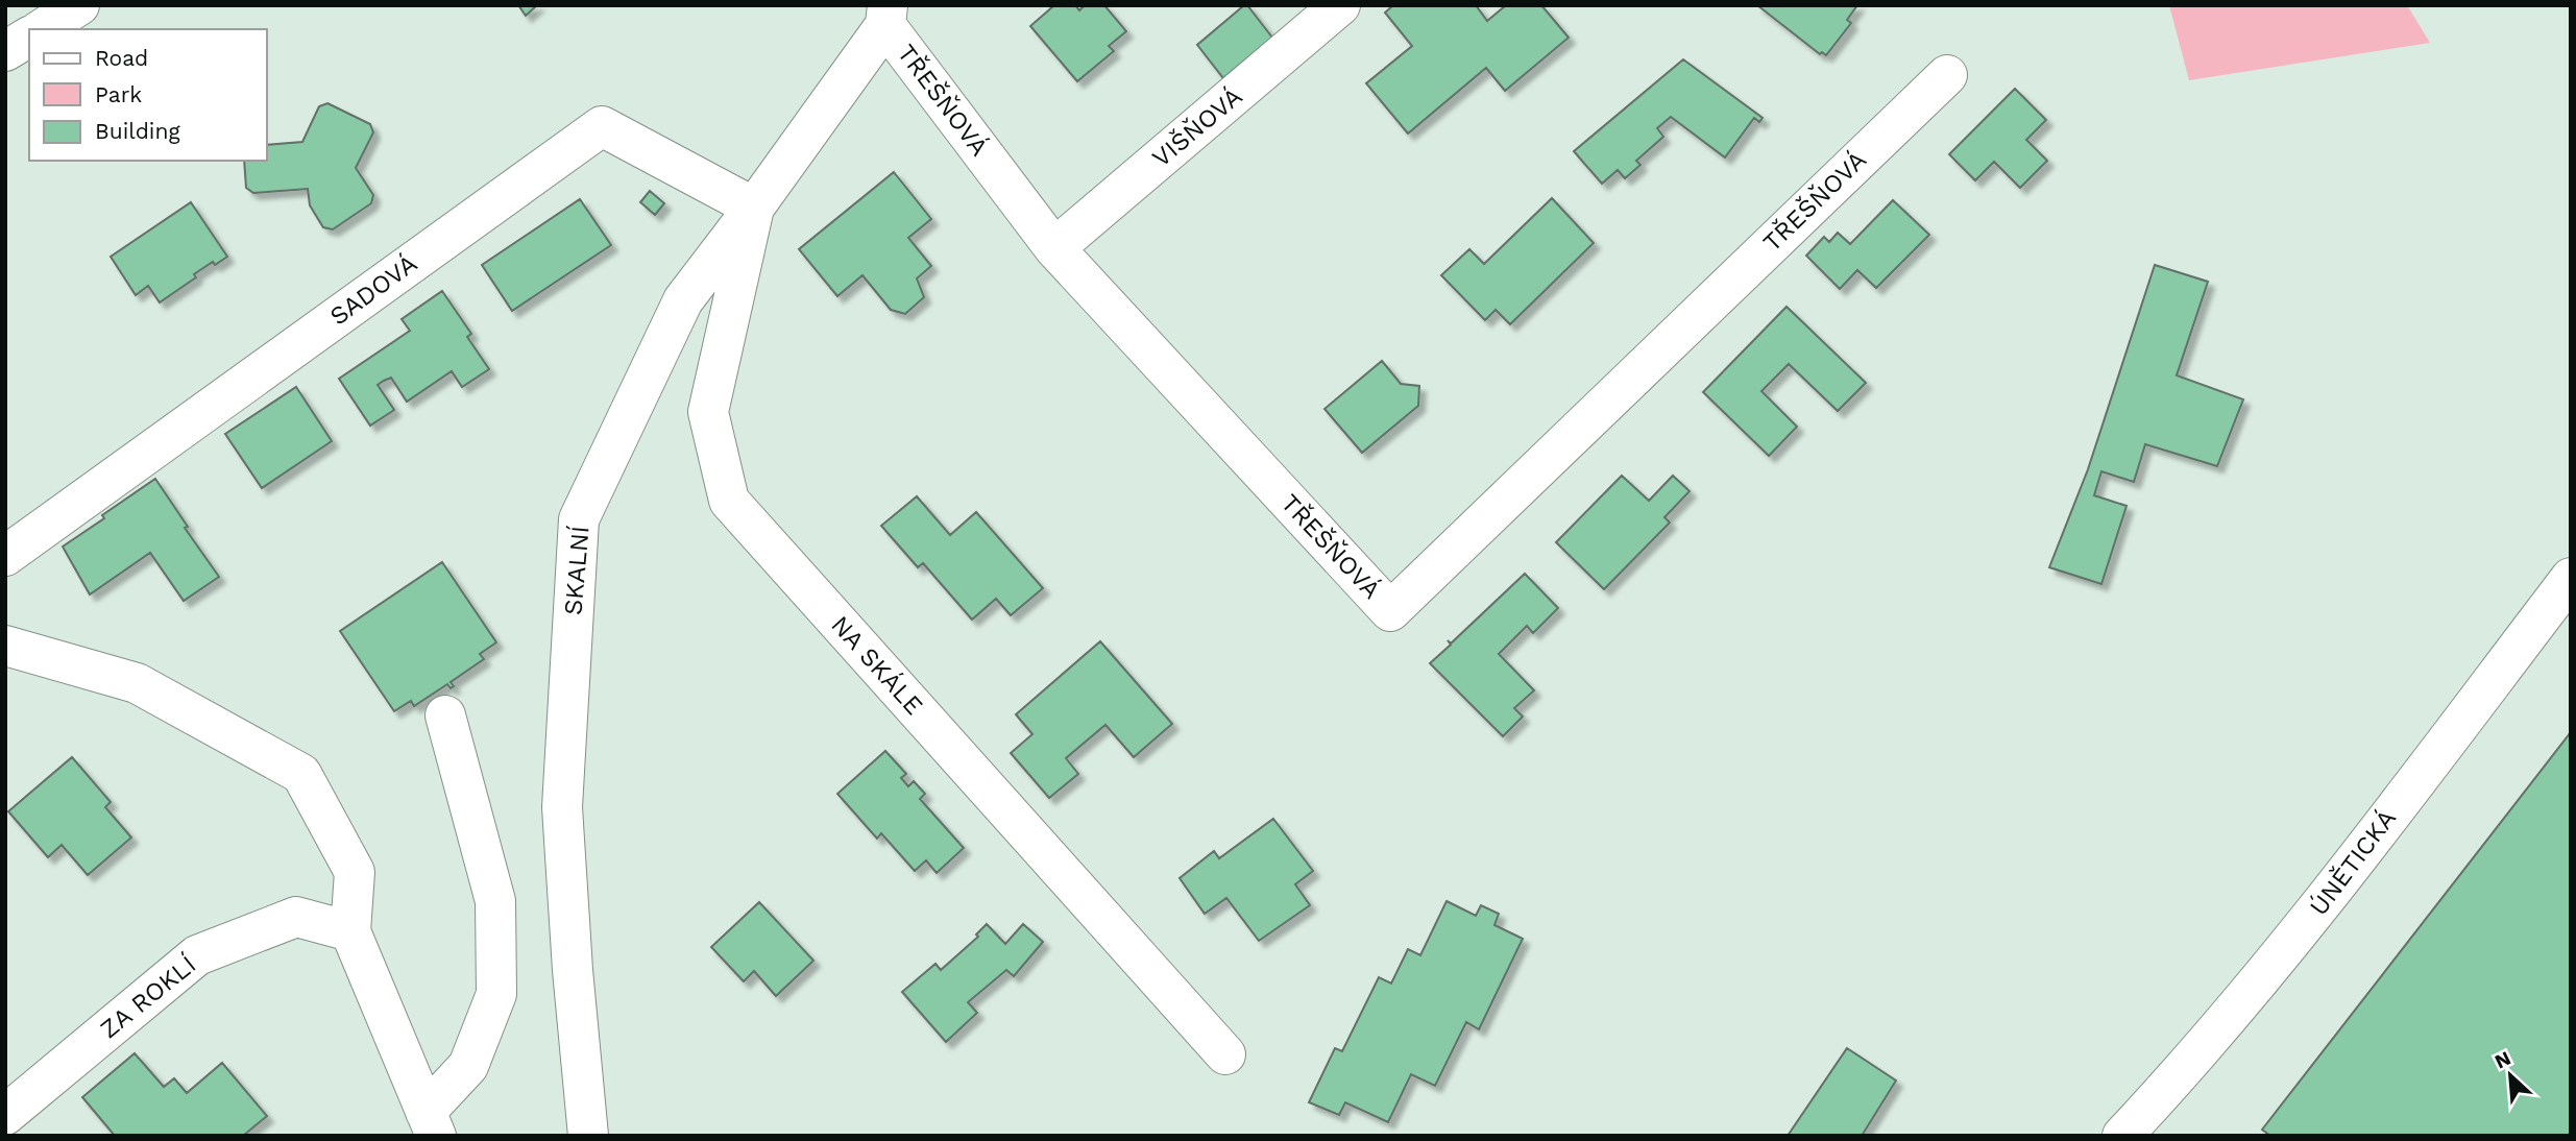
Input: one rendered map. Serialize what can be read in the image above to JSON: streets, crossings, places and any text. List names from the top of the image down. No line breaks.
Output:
{"streets":{"street":["TŘEŠŇOVÁ","VIŠŇOVÁ","SADOVÁ","SKALNÍ","NA SKÁLE","ÚNĚTICKÁ","ZA ROKLÍ"]},"crossings":[["TŘEŠŇOVÁ","VIŠŇOVÁ"],["TŘEŠŇOVÁ","SKALNÍ"],["SADOVÁ","SKALNÍ"],["SADOVÁ","NA SKÁLE"],["SKALNÍ","NA SKÁLE"]],"legend":["Road","Park","Building"],"north":"top left"}
